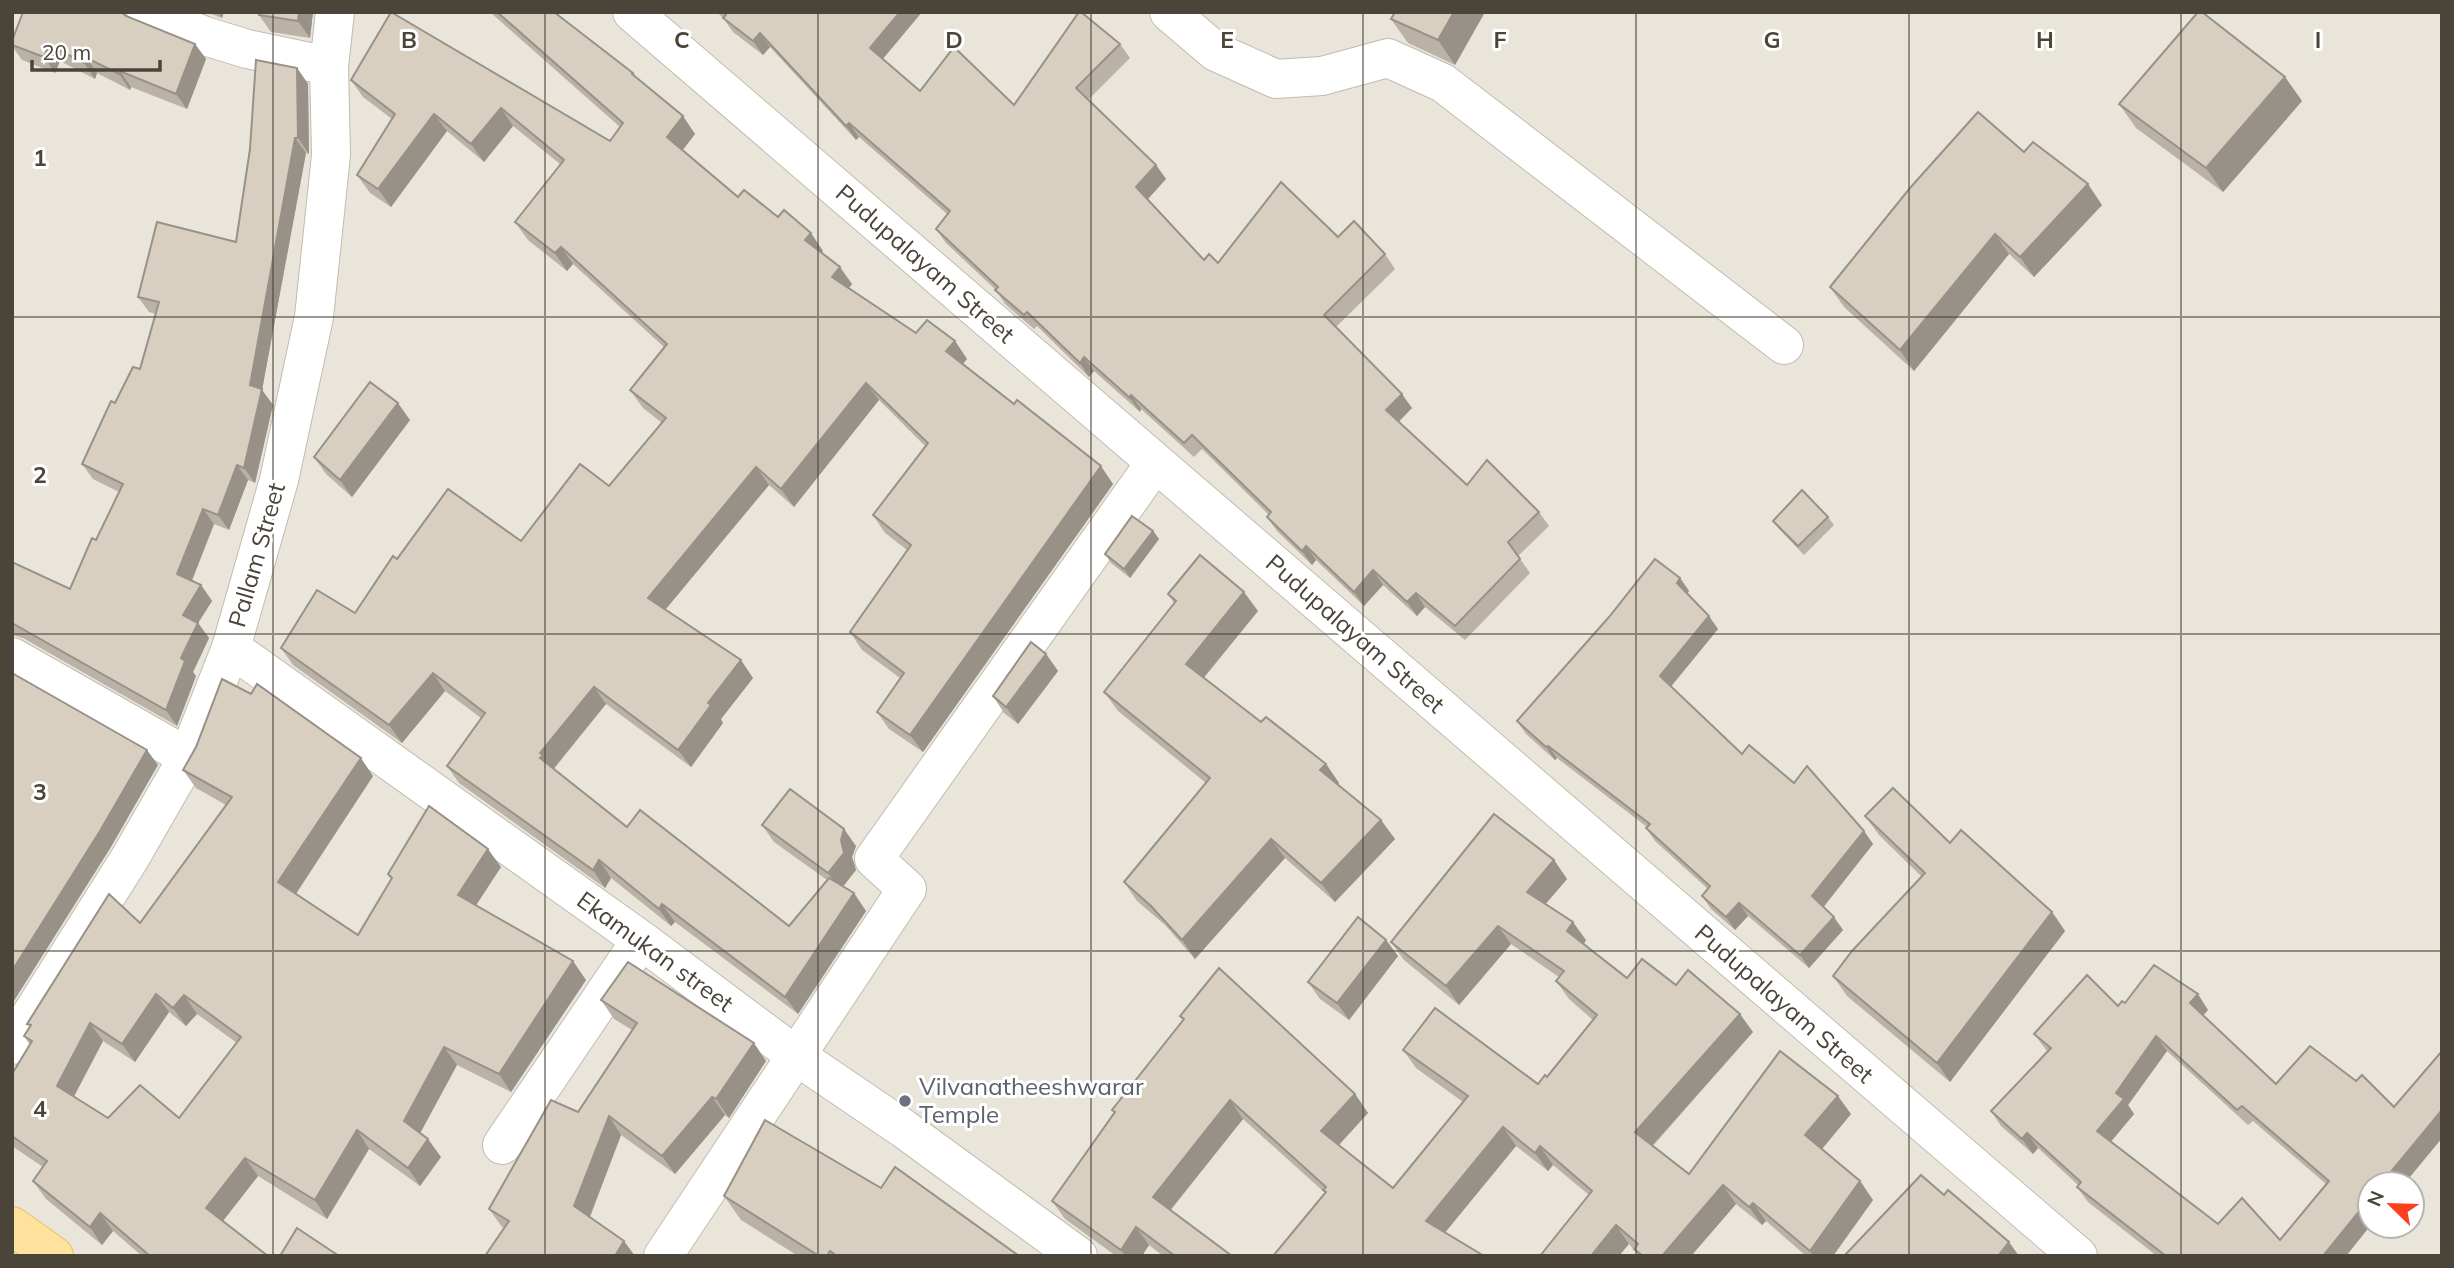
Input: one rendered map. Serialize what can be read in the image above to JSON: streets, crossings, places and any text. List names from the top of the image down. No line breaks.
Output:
{"streets":{"street":["Pudupalayam Street","Pallam Street","Ekamukan street"]},"crossings":[["Pallam Street","Ekamukan street"]],"places":["Vilvanatheeshwarar Temple"],"scale_bar":"20 m","north":"top left","grid":{"columns":["B","C","D","E","F","G","H","I"],"rows":["1","2","3","4"]}}
